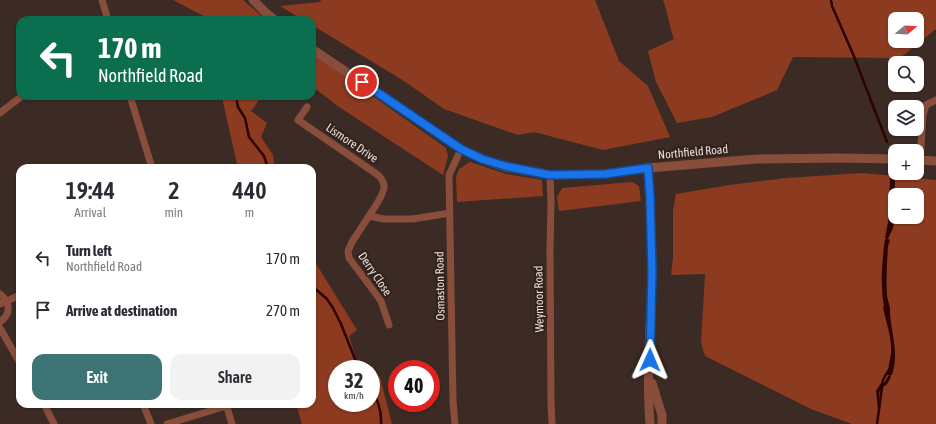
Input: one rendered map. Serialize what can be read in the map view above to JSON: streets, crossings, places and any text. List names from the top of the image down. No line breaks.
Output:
{"streets":{"street":["Lismore Drive","Northfield Road","Derry Close","Osmaston Road","Weymoor Road"]},"crossings":[["Lismore Drive","Derry Close"],["Northfield Road","Osmaston Road"],["Northfield Road","Weymoor Road"]],"north":"right","page":{"map_buttons":["+","−"],"turn":["170 m","Northfield Road"],"eta":["19:44","Arrival","2","min","440","m"],"list":[{"name":"Turn left","note":"Northfield Road","value":"170 m"},{"name":"Arrive at destination","value":"270 m"}],"buttons":["Exit","Share"],"speed":"32 km/h","limit":"40"}}
